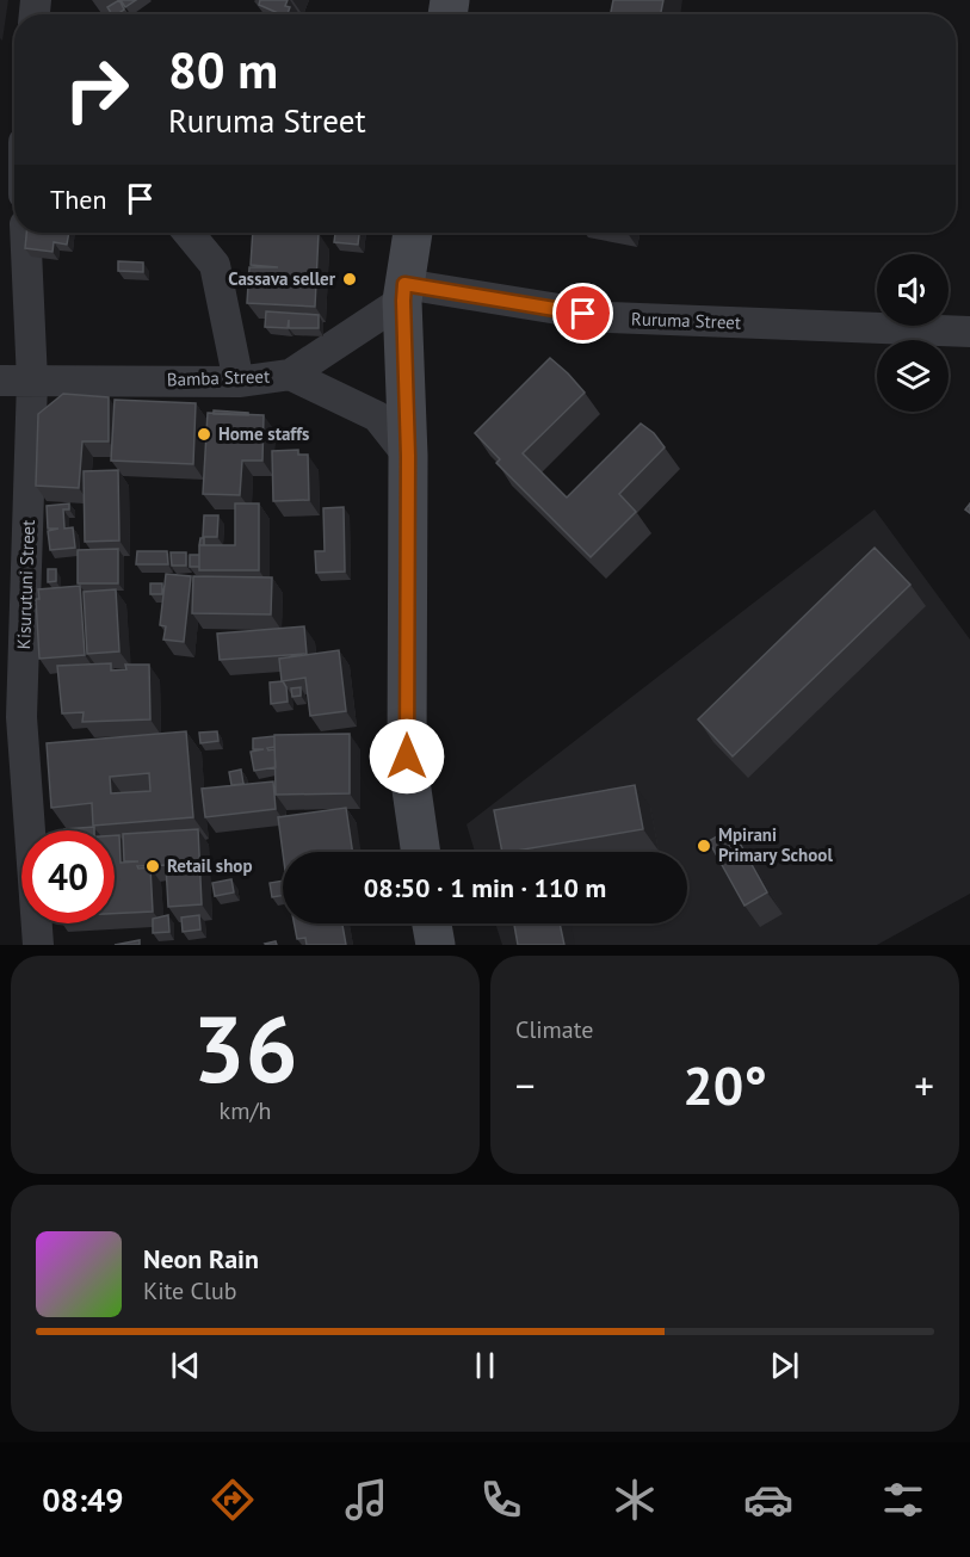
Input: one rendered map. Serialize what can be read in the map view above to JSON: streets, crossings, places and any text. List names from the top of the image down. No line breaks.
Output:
{"streets":{"street":["Ruruma Street","Bamba Street","Kisurutuni Street"]},"crossings":[["Bamba Street","Kisurutuni Street"]],"places":["Cassava seller","Home staffs","Mpirani Primary School","Retail shop"],"page":{"turn":["80 m","Ruruma Street"],"then":"Then","limit":"40","trip":"08:50 · 1 min · 110 m","tile":[["36","km/h"],"Climate"],"heat":["−","20°","+"],"song":["Neon Rain","Kite Club"],"tabs":"08:49"}}
